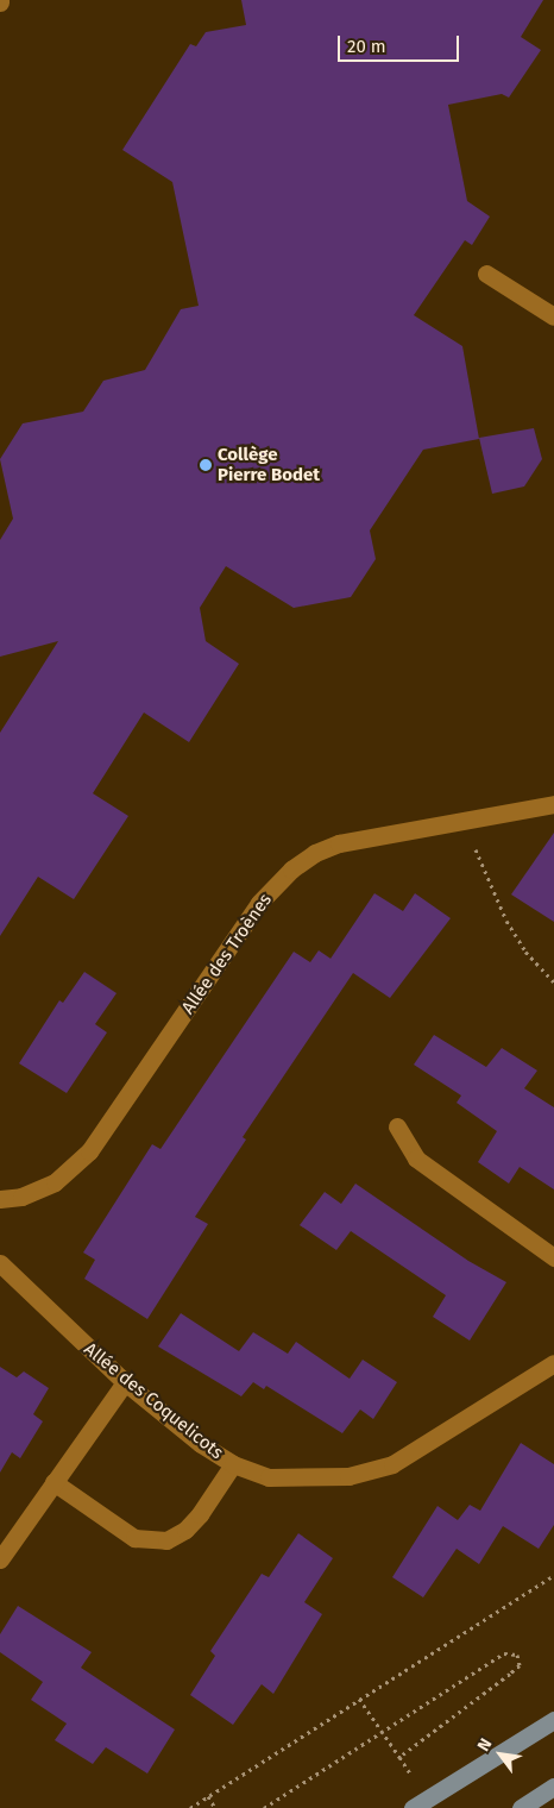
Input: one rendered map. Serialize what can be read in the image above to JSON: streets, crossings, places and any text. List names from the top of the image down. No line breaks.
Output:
{"streets":{"street":["Allée des Troènes","Allée des Coquelicots"]},"places":["Collège Pierre Bodet"],"scale_bar":"20 m","north":"top left"}
